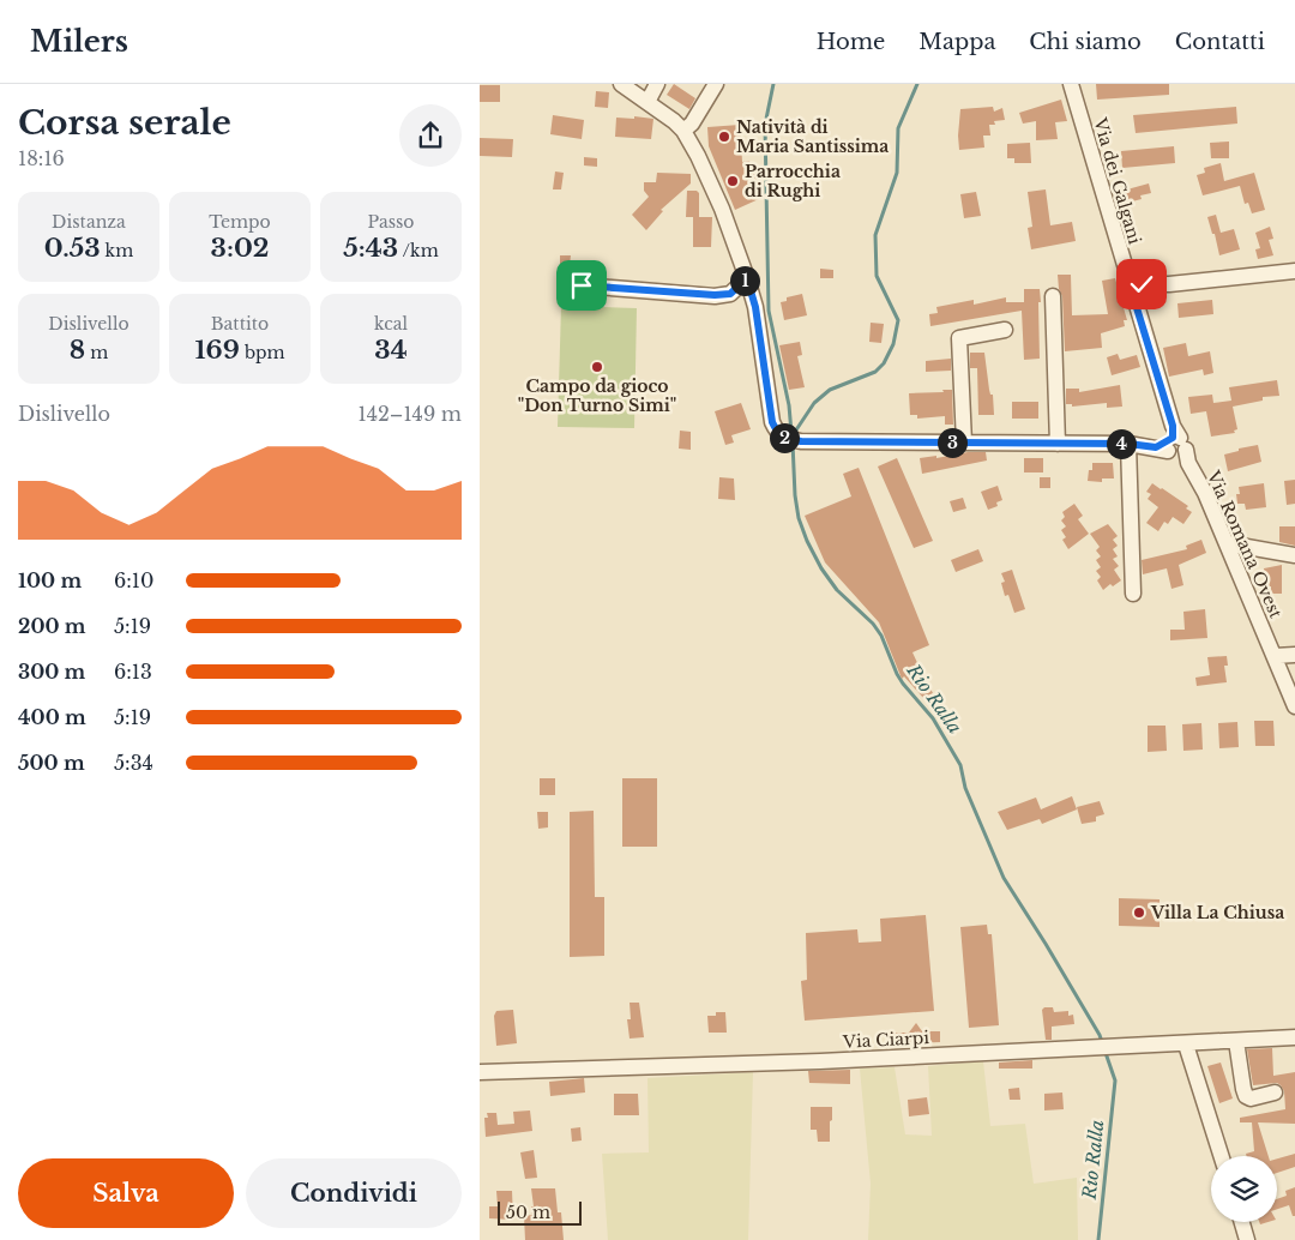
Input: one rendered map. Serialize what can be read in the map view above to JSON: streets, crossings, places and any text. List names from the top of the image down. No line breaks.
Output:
{"streets":{"street":["Via dei Galgani","Via Romana Ovest","Via Ciarpi"]},"crossings":[["Via dei Galgani","Via Romana Ovest"]],"water":["Rio Ralla"],"places":["Natività di Maria Santissima","Parrocchia di Rughi","Campo da gioco \"Don Turno Simi\"","Villa La Chiusa"],"scale_bar":"50 m","page":{"header":"Milers","nav":["Home","Mappa","Chi siamo","Contatti"],"heading":["Corsa serale","18:16"],"stats":[["Distanza","0.53 km"],["Tempo","3:02"],["Passo","5:43 /km"],["Dislivello","8 m"],["Battito","169 bpm"],["kcal","34"]],"pins":["1","2","3","4"],"chart":["Dislivello","142–149 m"],"list":[{"name":"100 m","note":"6:10"},{"name":"200 m","note":"5:19"},{"name":"300 m","note":"6:13"},{"name":"400 m","note":"5:19"},{"name":"500 m","note":"5:34"}],"buttons":["Salva","Condividi"],"scale":"50 m"}}
